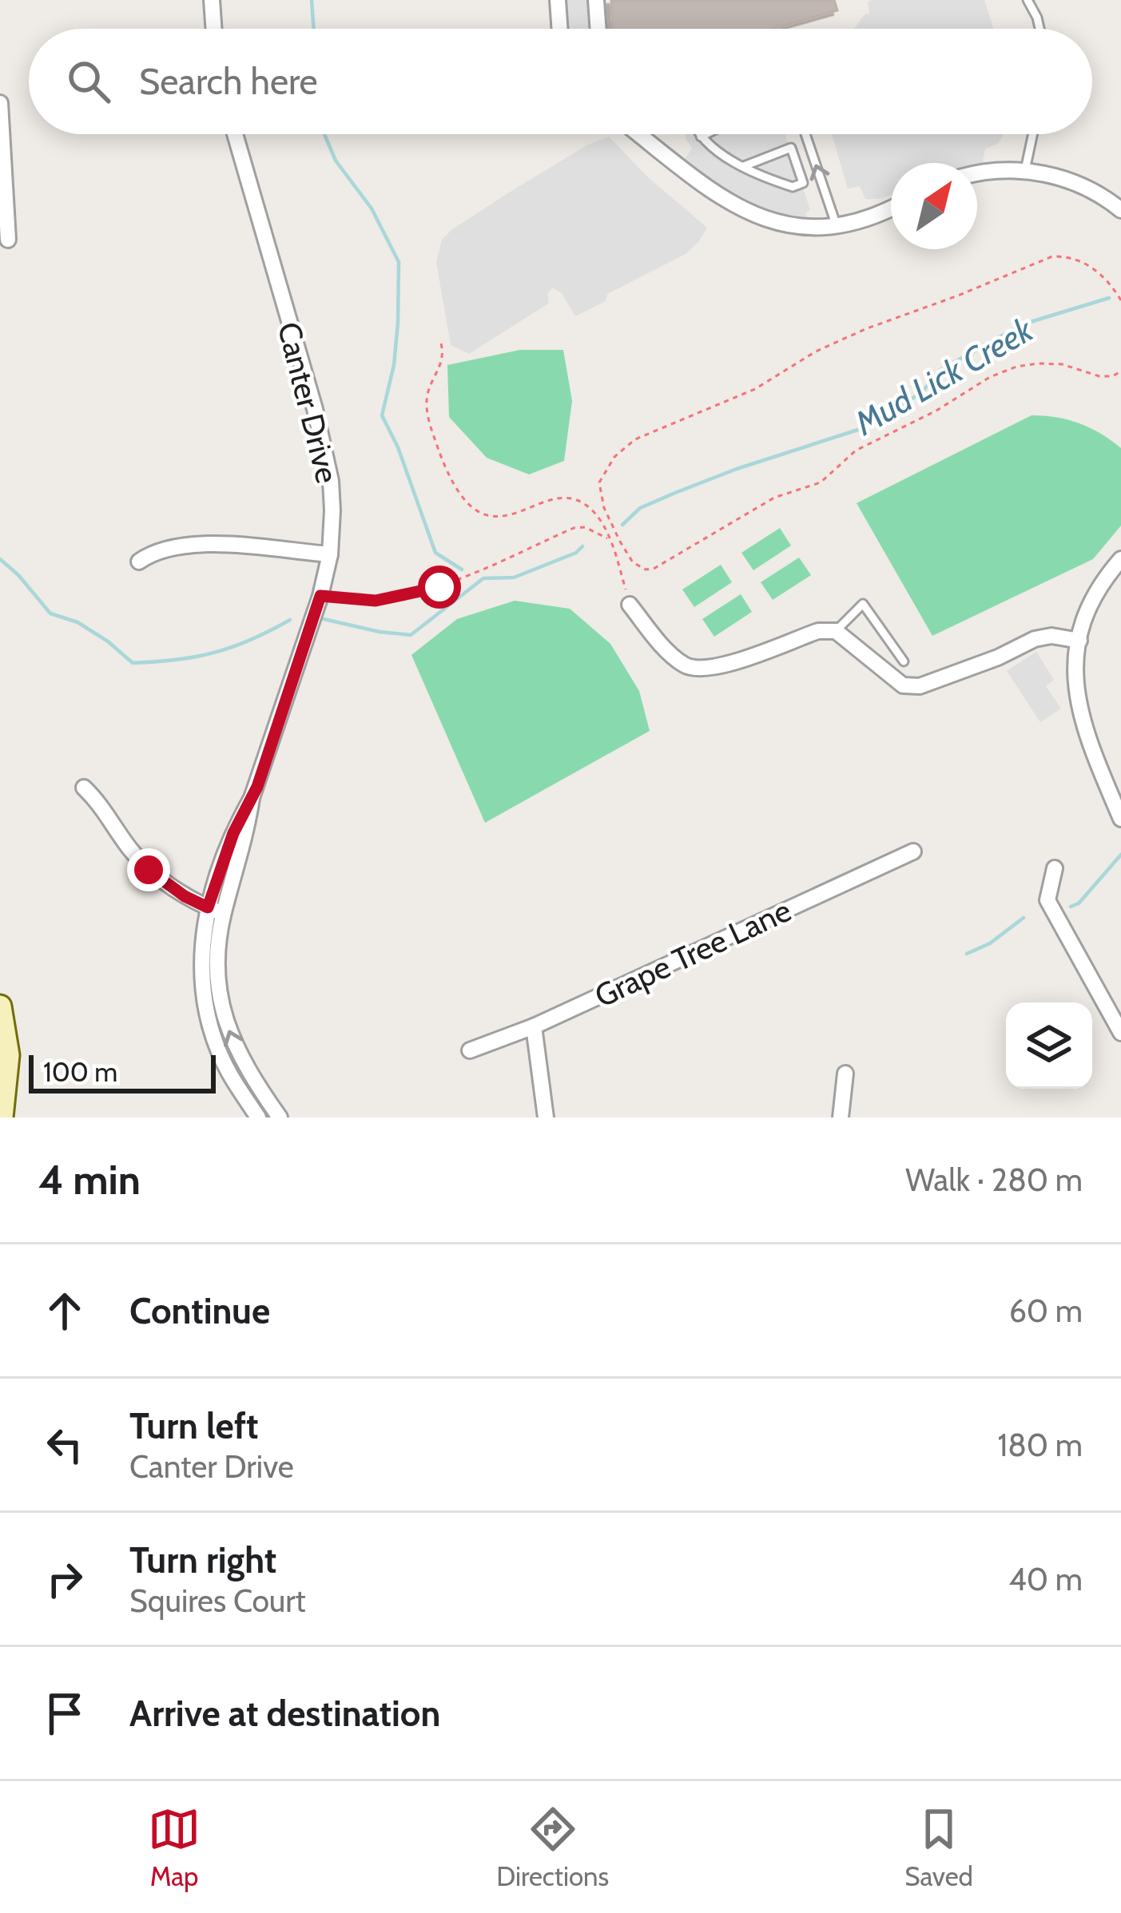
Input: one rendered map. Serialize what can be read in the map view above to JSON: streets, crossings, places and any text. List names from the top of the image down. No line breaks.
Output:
{"streets":{"street":["Canter Drive","Grape Tree Lane"]},"water":["Mud Lick Creek"],"scale_bar":"100 m","north":"top right","page":{"search":"Search here","scale":"100 m","heading":["4 min","Walk · 280 m"],"list":[["Continue","60 m"],["Turn left","Canter Drive","180 m"],["Turn right","Squires Court","40 m"],"Arrive at destination"],"nav":["Map","Directions","Saved"]}}
